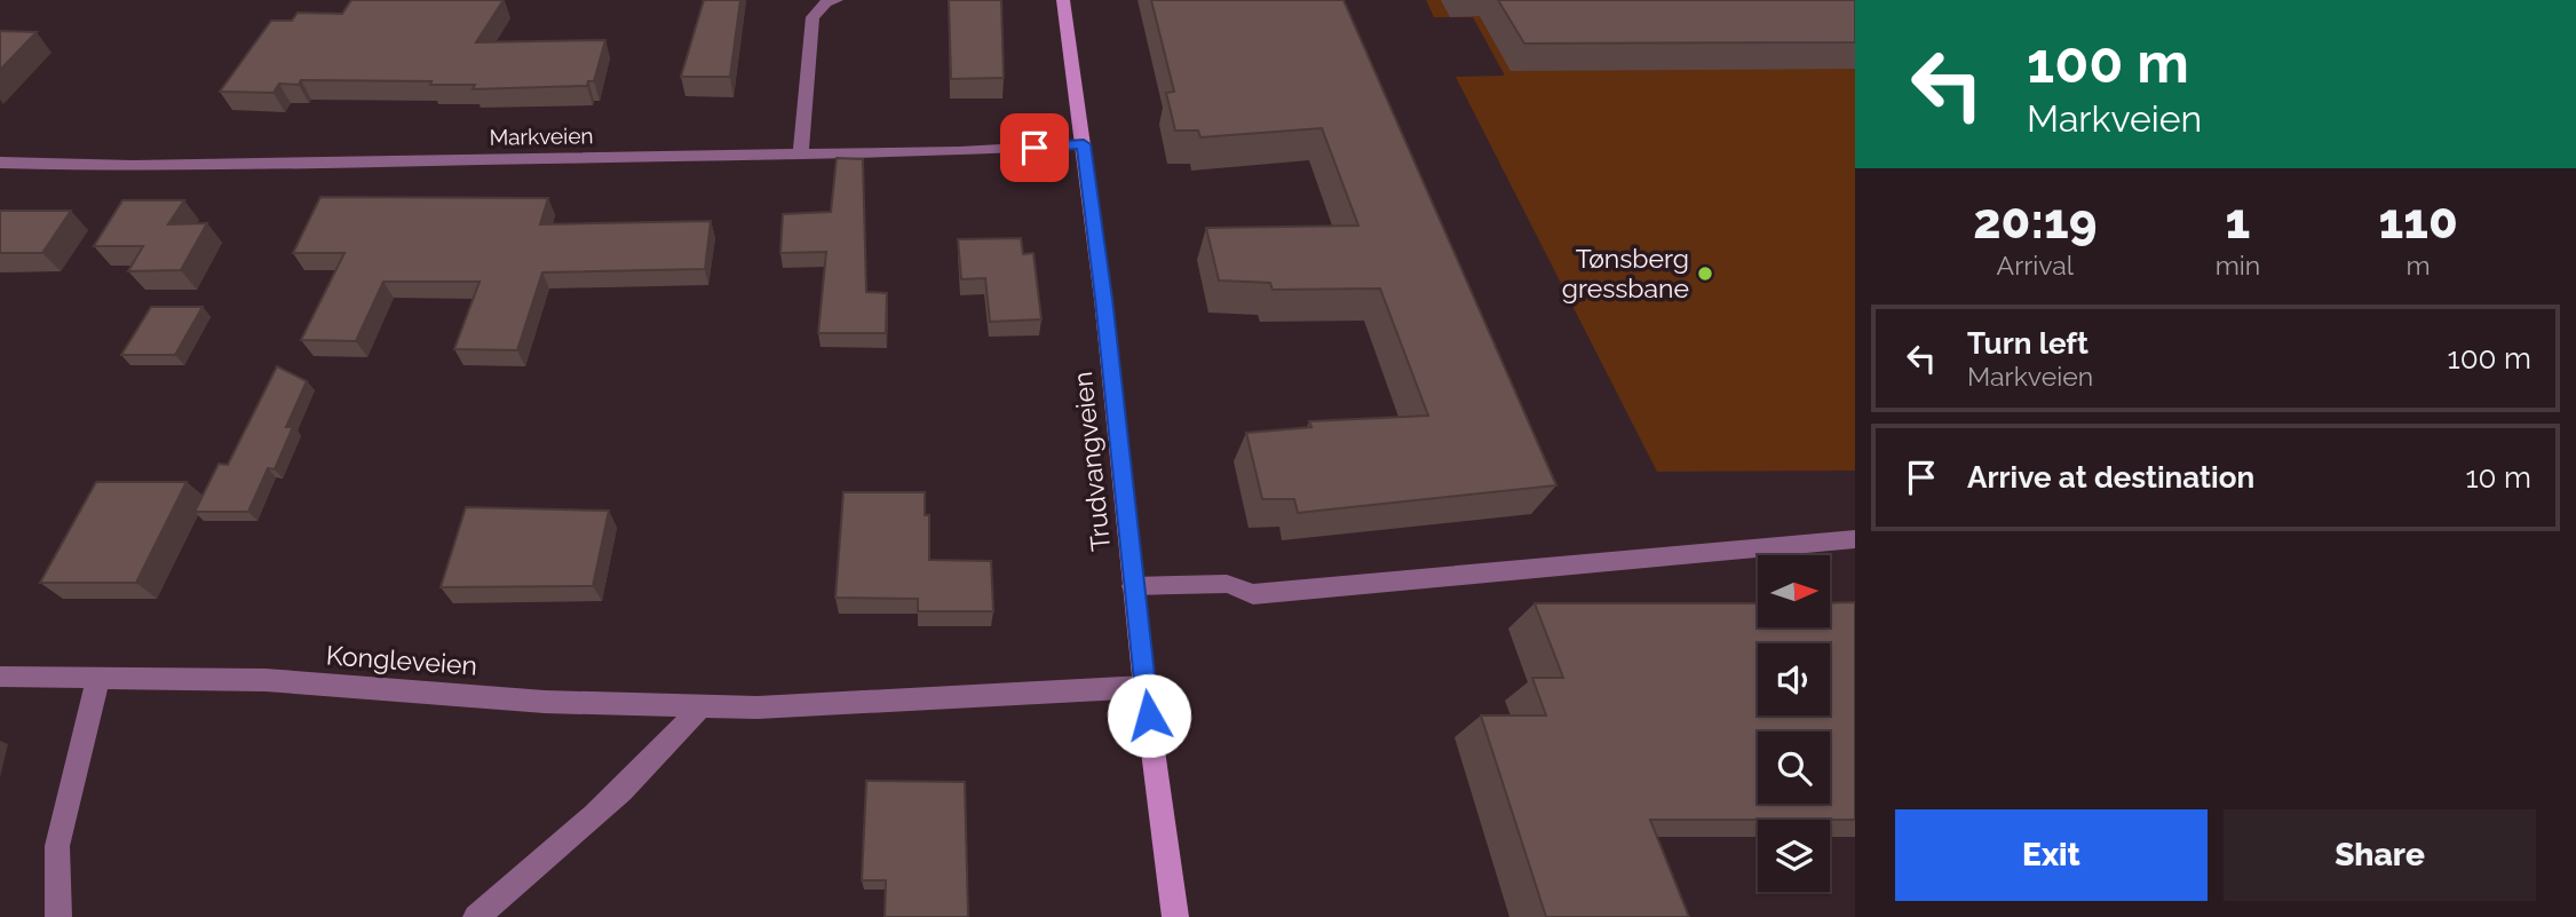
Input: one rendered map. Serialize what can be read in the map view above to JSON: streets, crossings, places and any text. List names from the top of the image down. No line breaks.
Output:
{"streets":{"main road":["Trudvangveien"],"street":["Markveien","Kongleveien"]},"crossings":[["Markveien","Trudvangveien"],["Trudvangveien","Kongleveien"]],"places":["Tønsberg gressbane"],"north":"right","page":{"turn":["100 m","Markveien"],"eta":["20:19","Arrival","1","min","110","m"],"list":[{"name":"Turn left","note":"Markveien","value":"100 m"},{"name":"Arrive at destination","value":"10 m"}],"buttons":["Exit","Share"]}}
